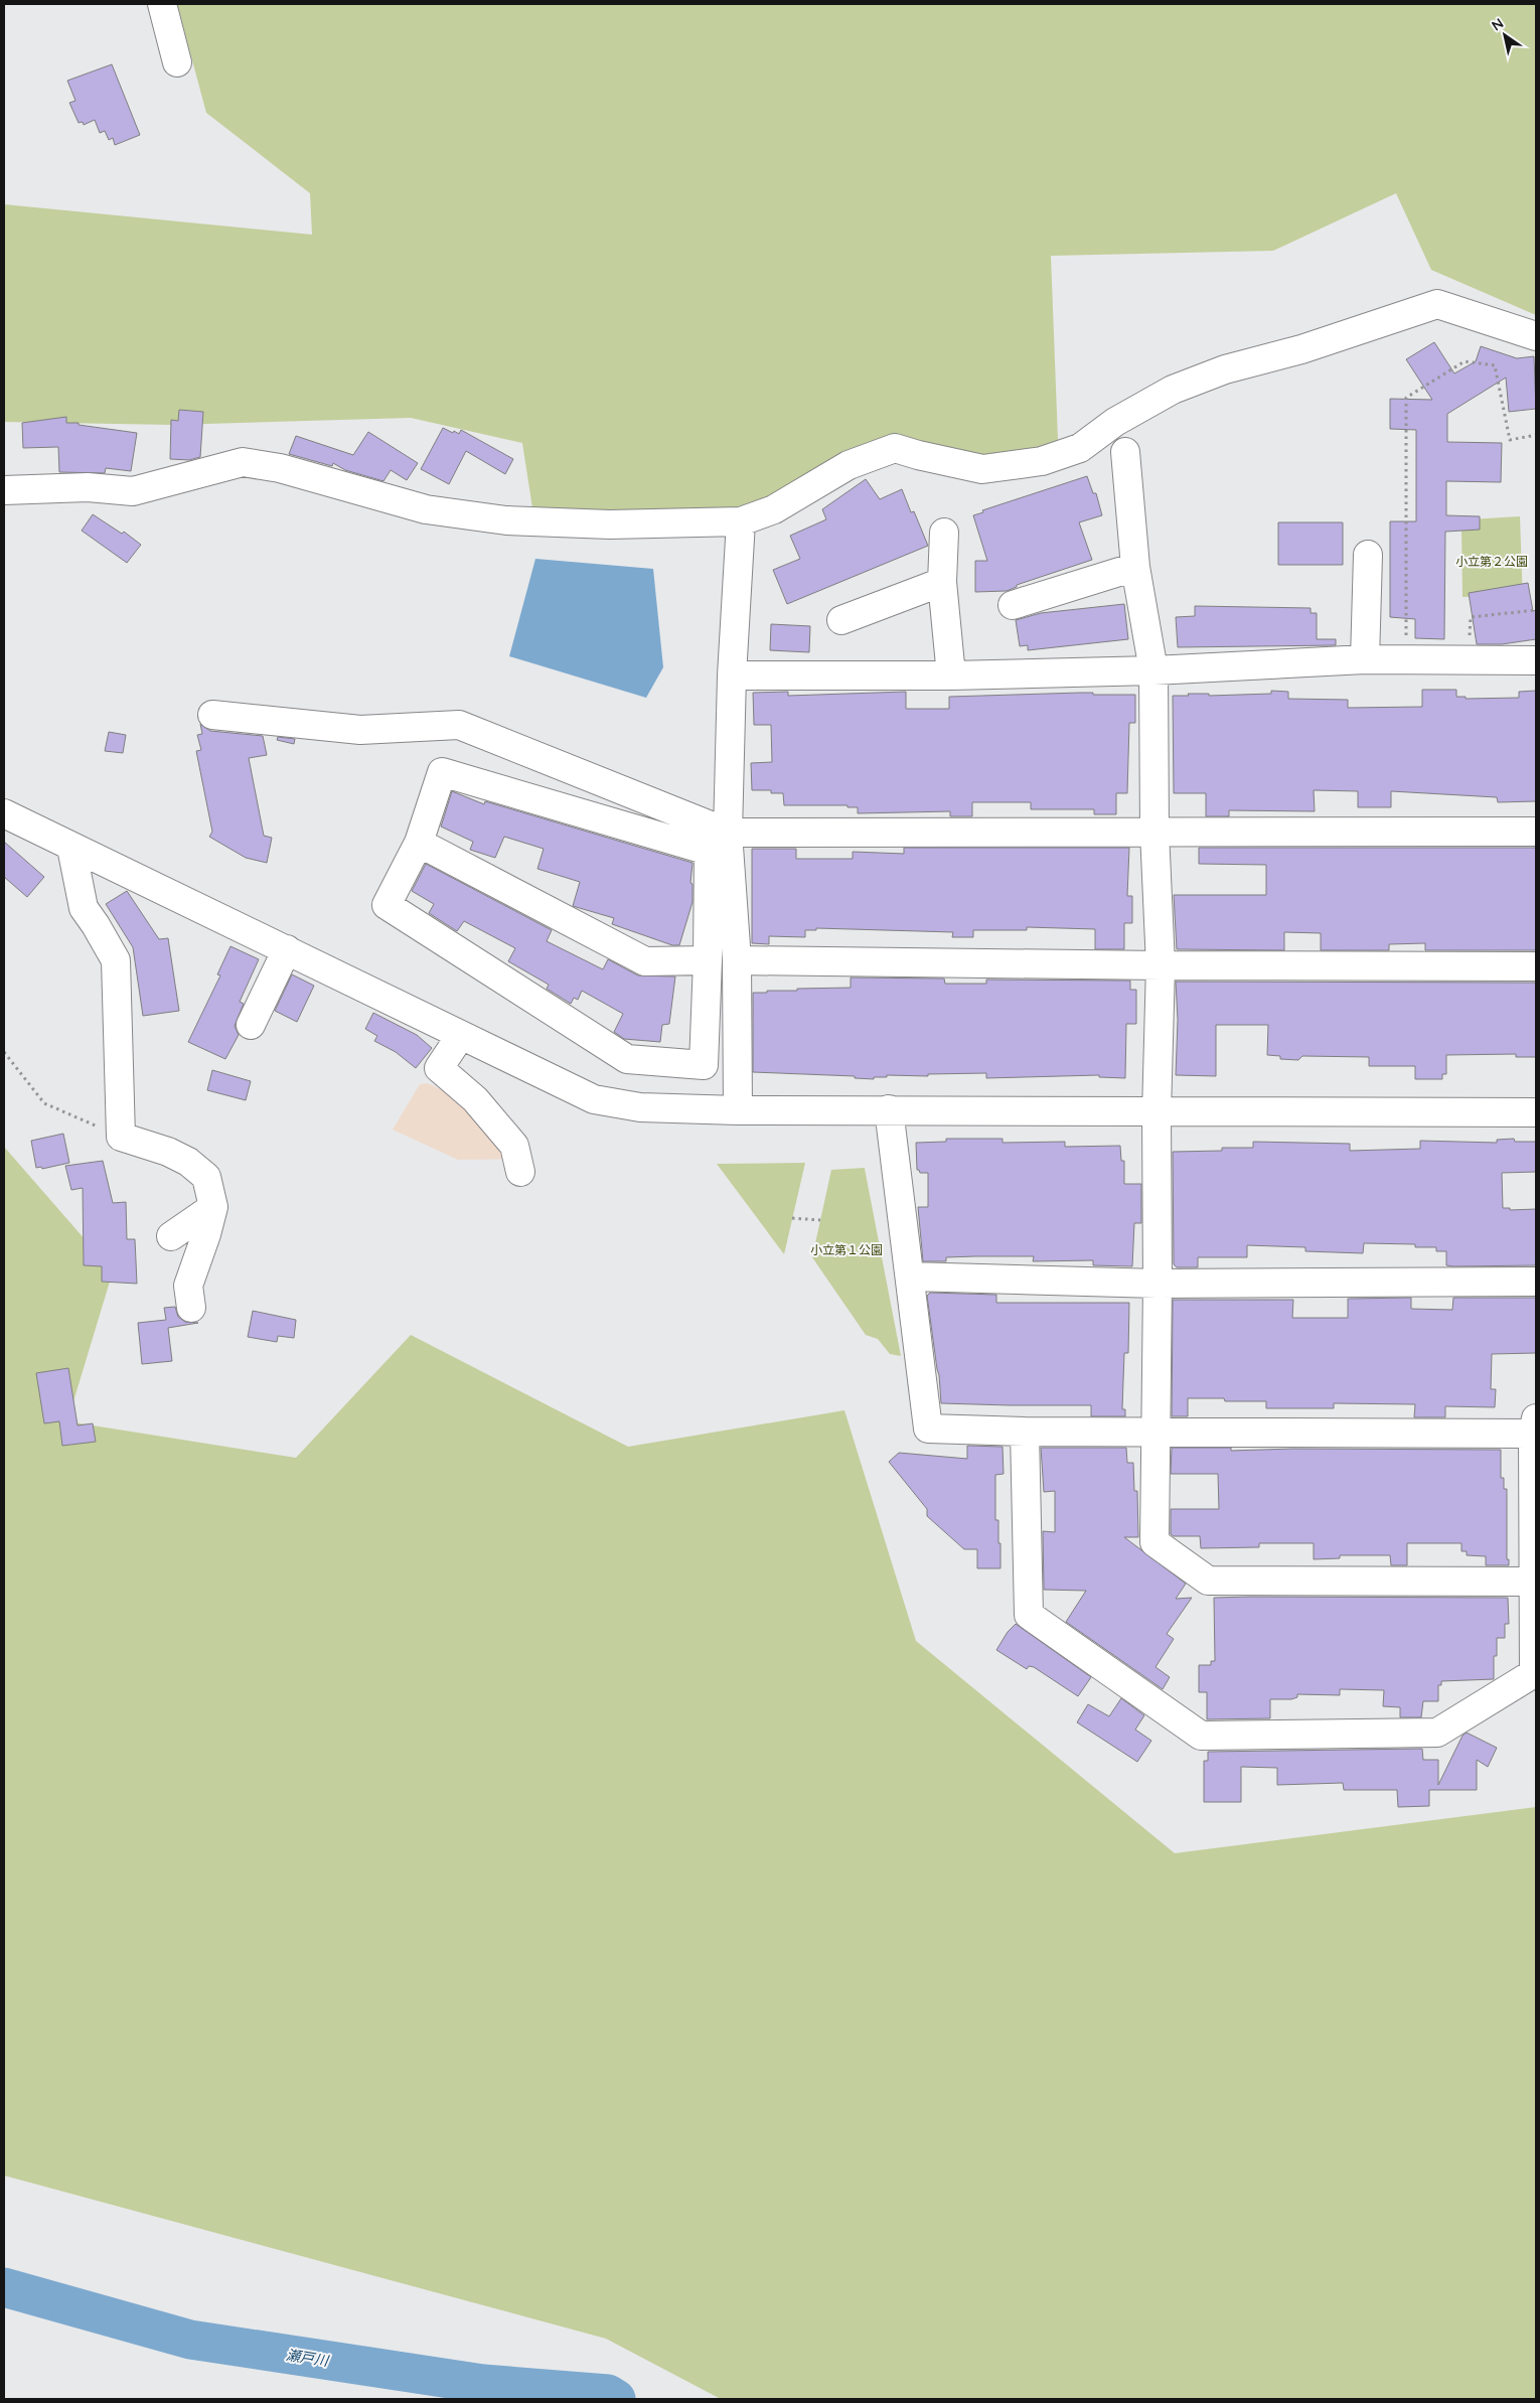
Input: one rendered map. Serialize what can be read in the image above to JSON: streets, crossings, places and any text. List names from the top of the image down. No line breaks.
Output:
{"water":["瀬戸川"],"parks":["小立第２公園","小立第１公園"],"north":"top left"}
